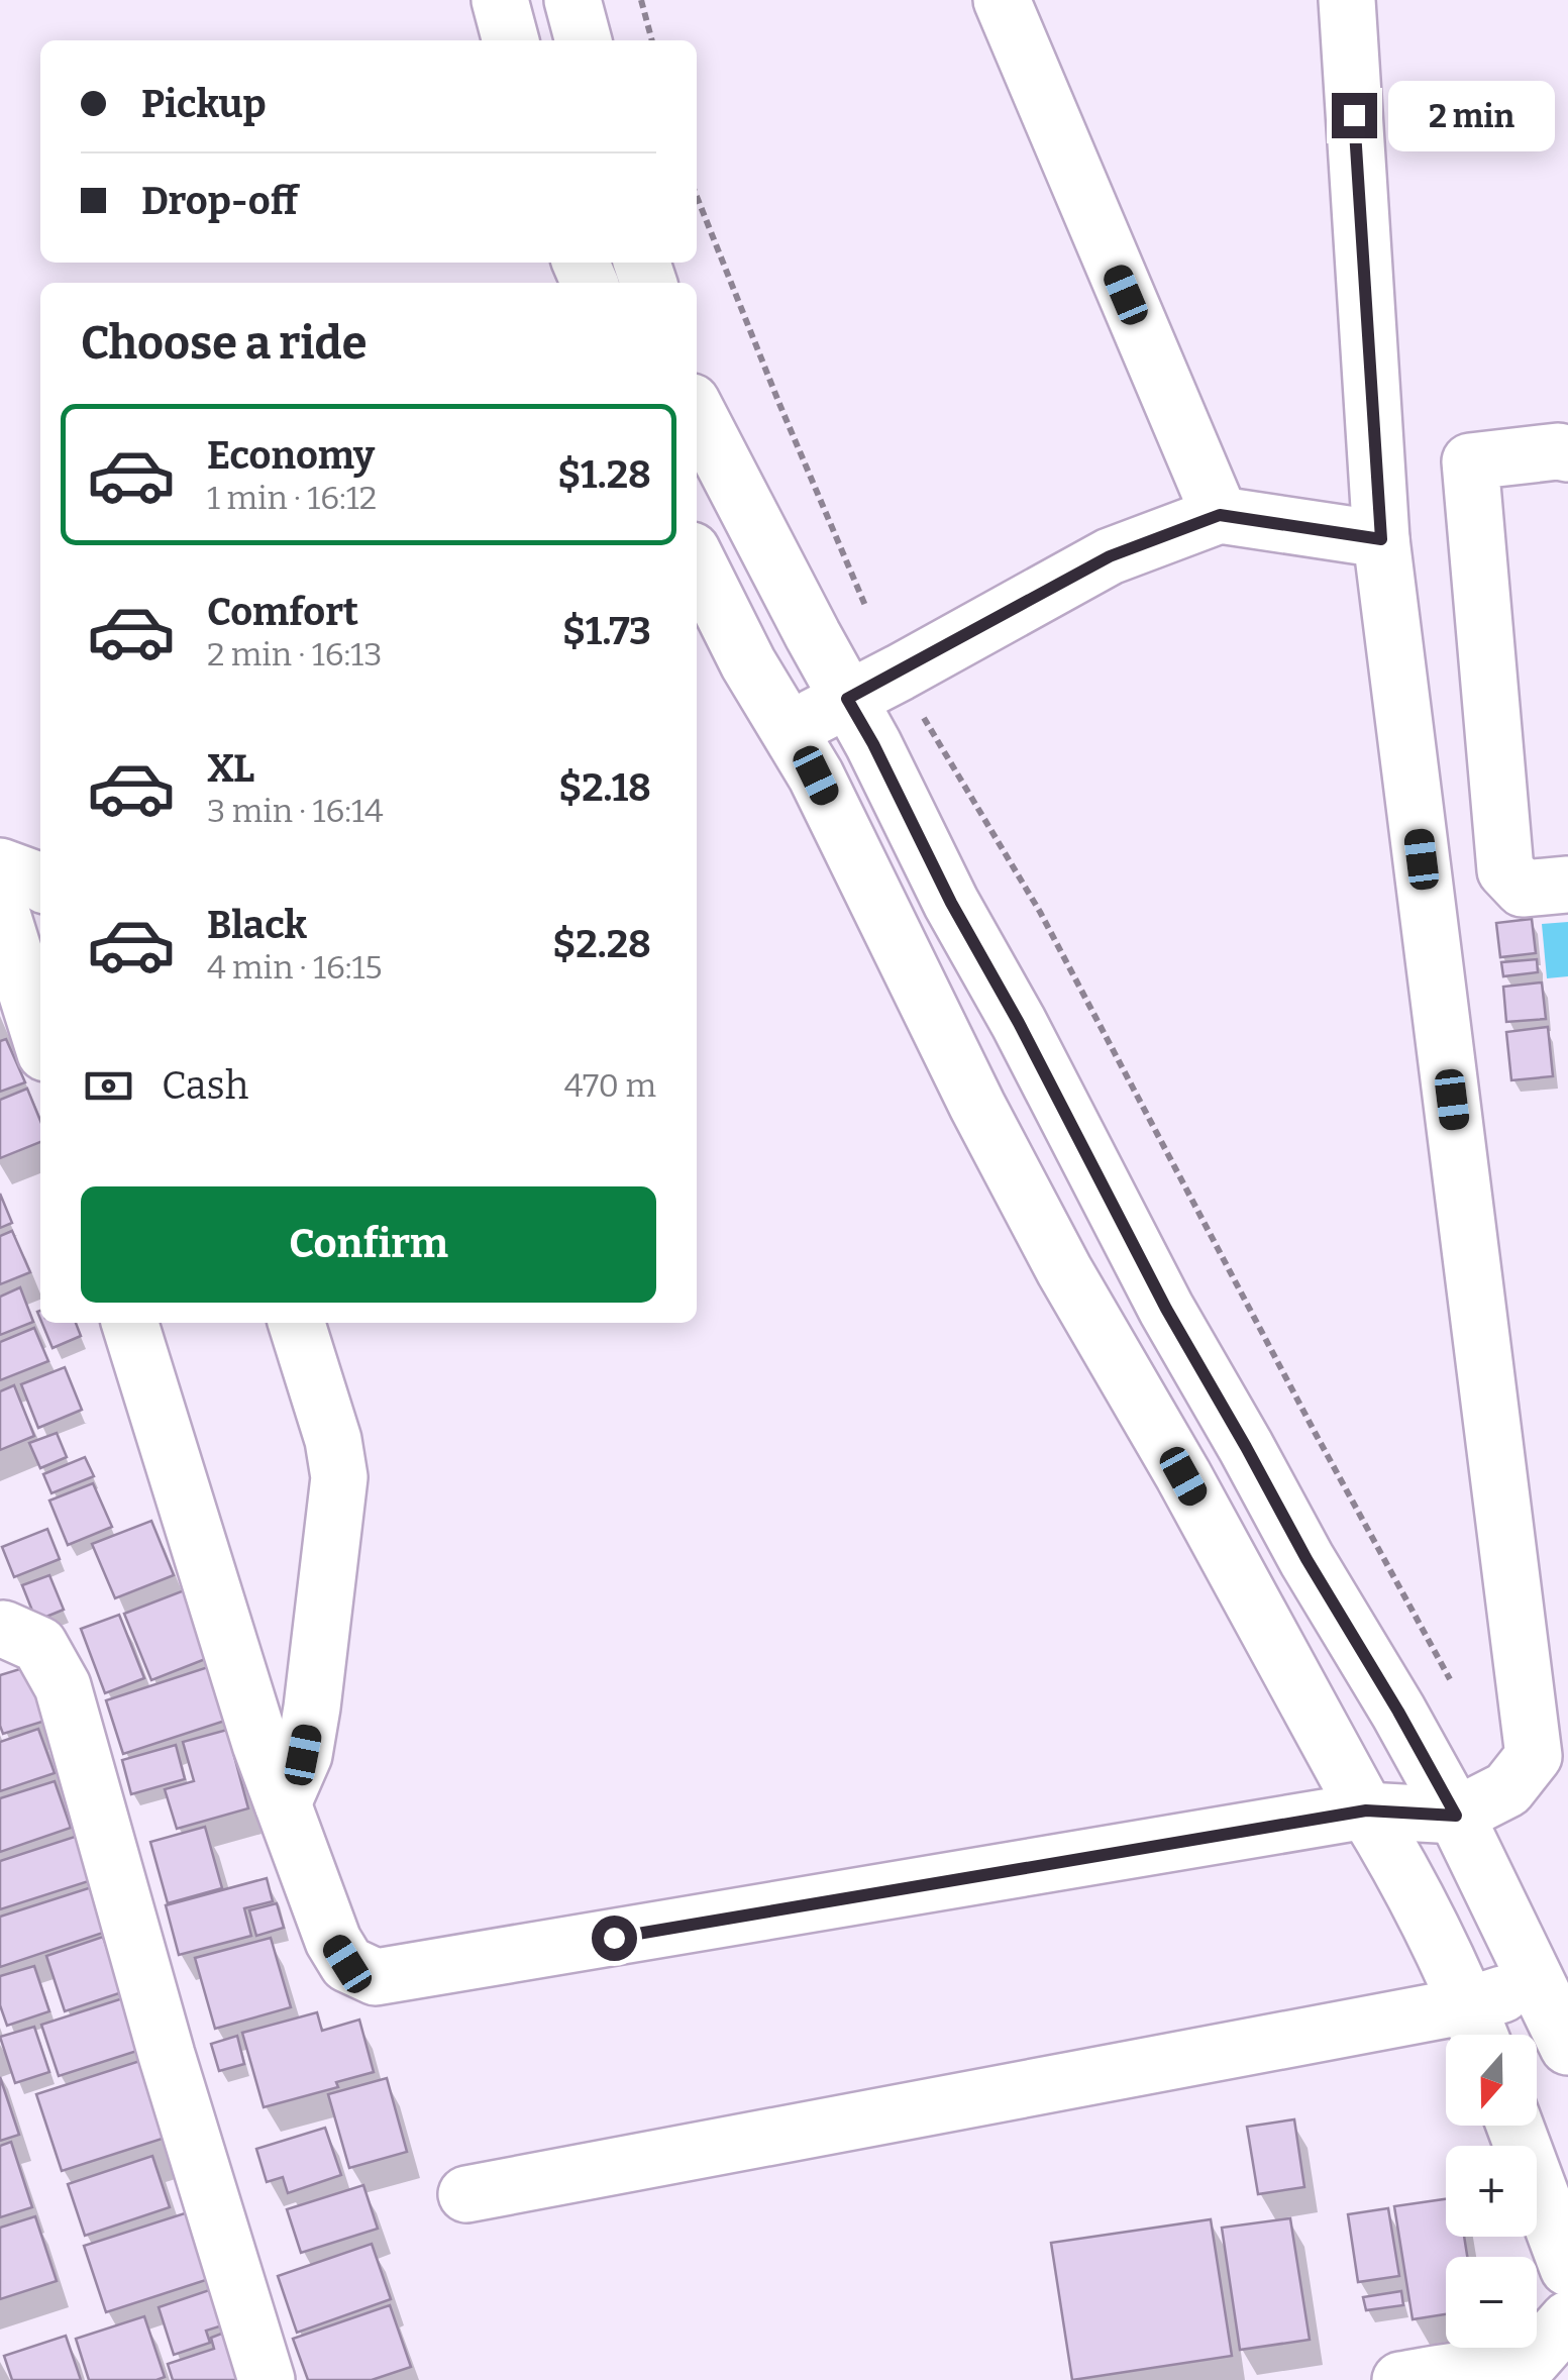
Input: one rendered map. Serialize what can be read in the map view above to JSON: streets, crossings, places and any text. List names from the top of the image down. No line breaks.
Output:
{"north":"bottom","page":{"banner":["Pickup","Drop-off"],"bubble":"2 min","heading":"Choose a ride","list":[{"name":"Economy","note":"1 min · 16:12","value":"$1.28"},{"name":"Comfort","note":"2 min · 16:13","value":"$1.73"},{"name":"XL","note":"3 min · 16:14","value":"$2.18"},{"name":"Black","note":"4 min · 16:15","value":"$2.28"}],"pay":["Cash","470 m"],"buttons":"Confirm","map_buttons":["+","−"]}}
